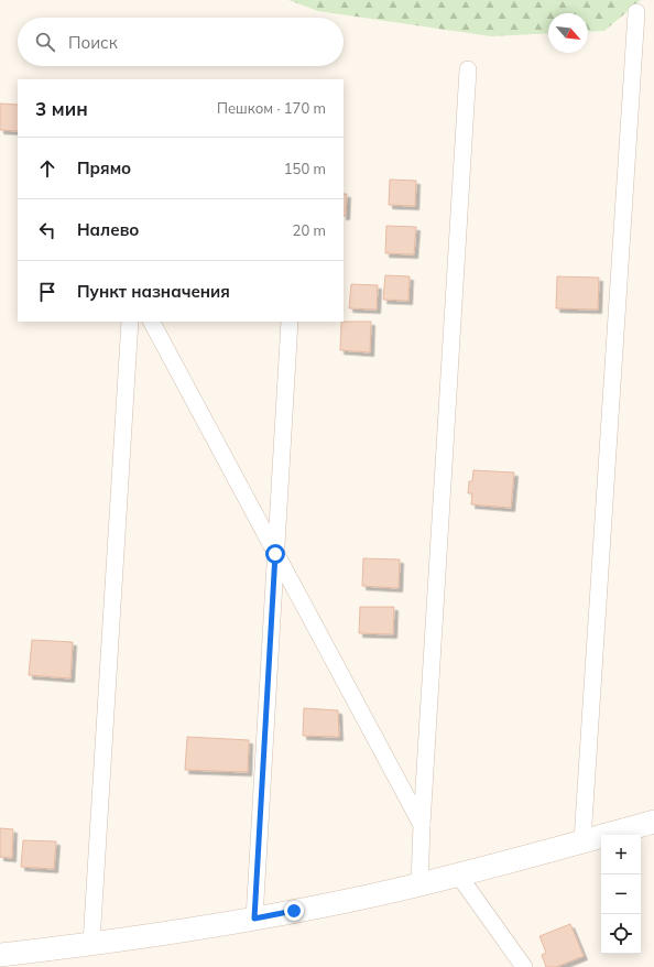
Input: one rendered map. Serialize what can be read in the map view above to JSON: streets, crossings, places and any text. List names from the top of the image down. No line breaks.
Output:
{"north":"bottom right","page":{"search":"Поиск","heading":["3 мин","Пешком · 170 m"],"list":[["Прямо","150 m"],["Налево","20 m"],"Пункт назначения"],"map_buttons":["+","−"]}}
